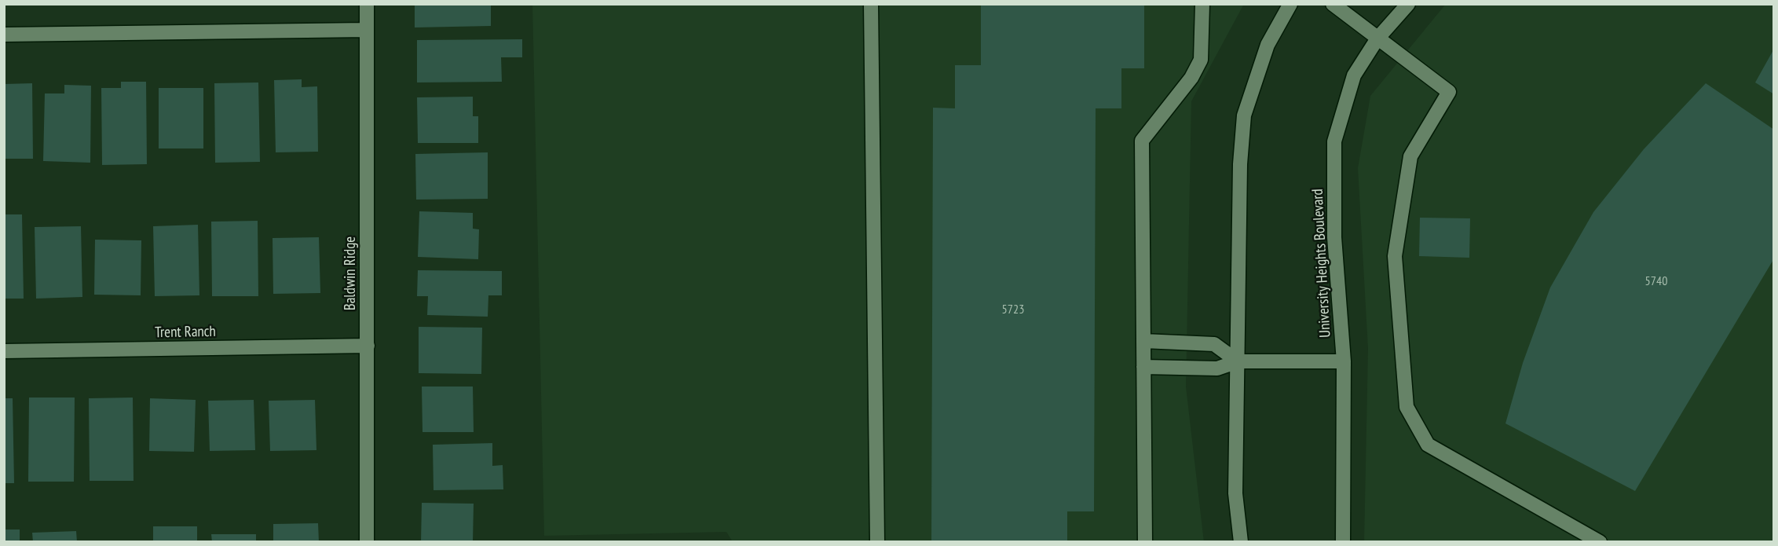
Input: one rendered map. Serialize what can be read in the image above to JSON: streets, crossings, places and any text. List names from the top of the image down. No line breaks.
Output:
{"streets":{"street":["University Heights Boulevard","Baldwin Ridge","Trent Ranch"]},"crossings":[["Baldwin Ridge","Trent Ranch"]],"house_numbers":["5740","5723"]}
